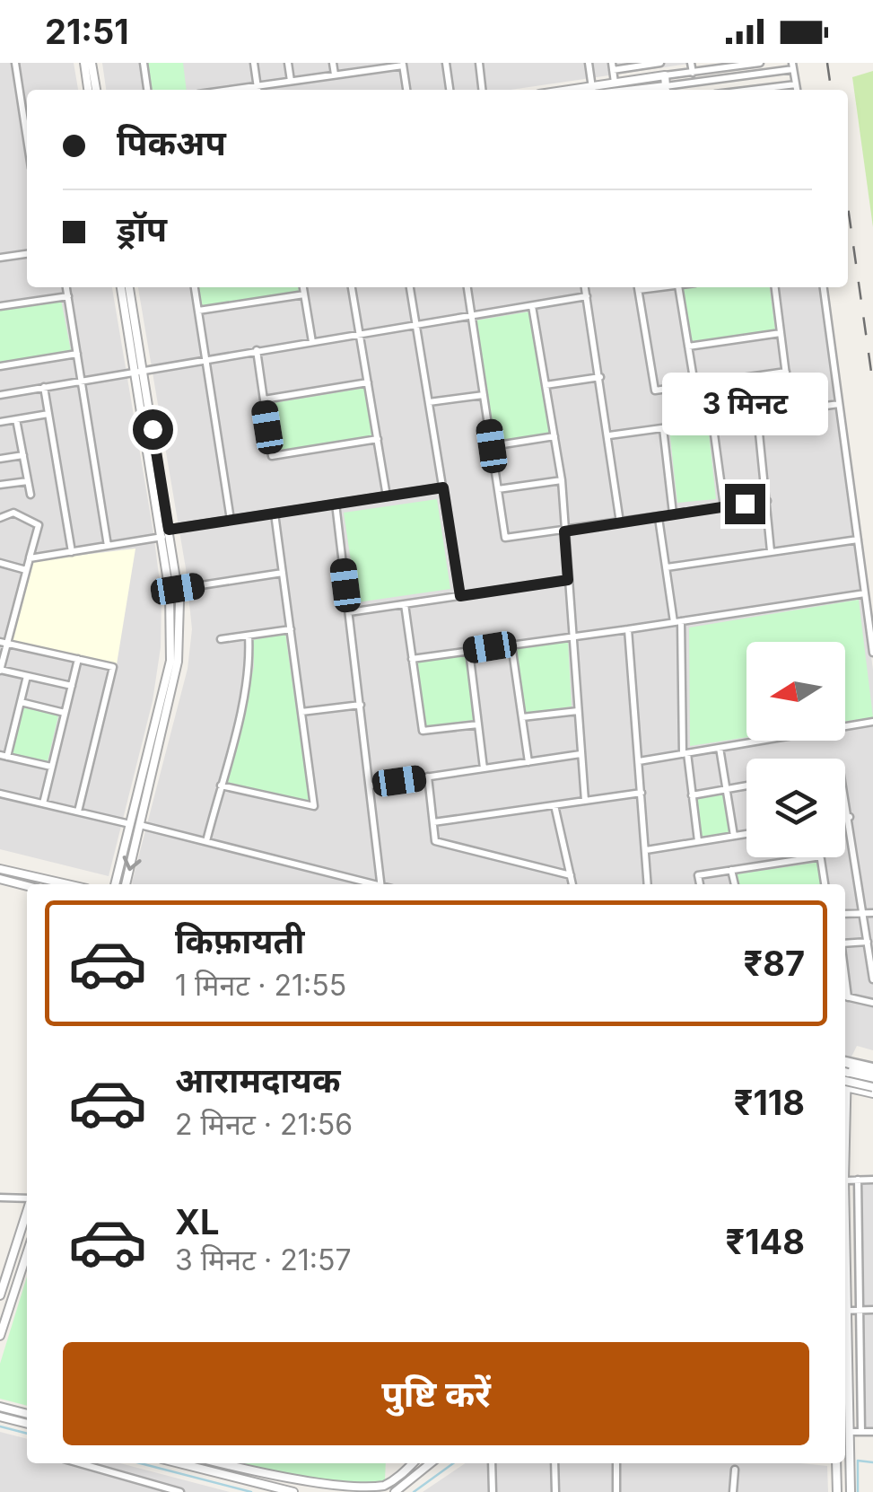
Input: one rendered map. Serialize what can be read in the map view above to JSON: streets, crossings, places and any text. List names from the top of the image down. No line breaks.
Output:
{"north":"left","page":{"status":"21:51","banner":["पिकअप","ड्रॉप"],"bubble":"3 मिनट","list":[{"name":"किफ़ायती","note":"1 मिनट · 21:55","value":"₹87"},{"name":"आरामदायक","note":"2 मिनट · 21:56","value":"₹118"},{"name":"XL","note":"3 मिनट · 21:57","value":"₹148"}],"buttons":"पुष्टि करें"}}
